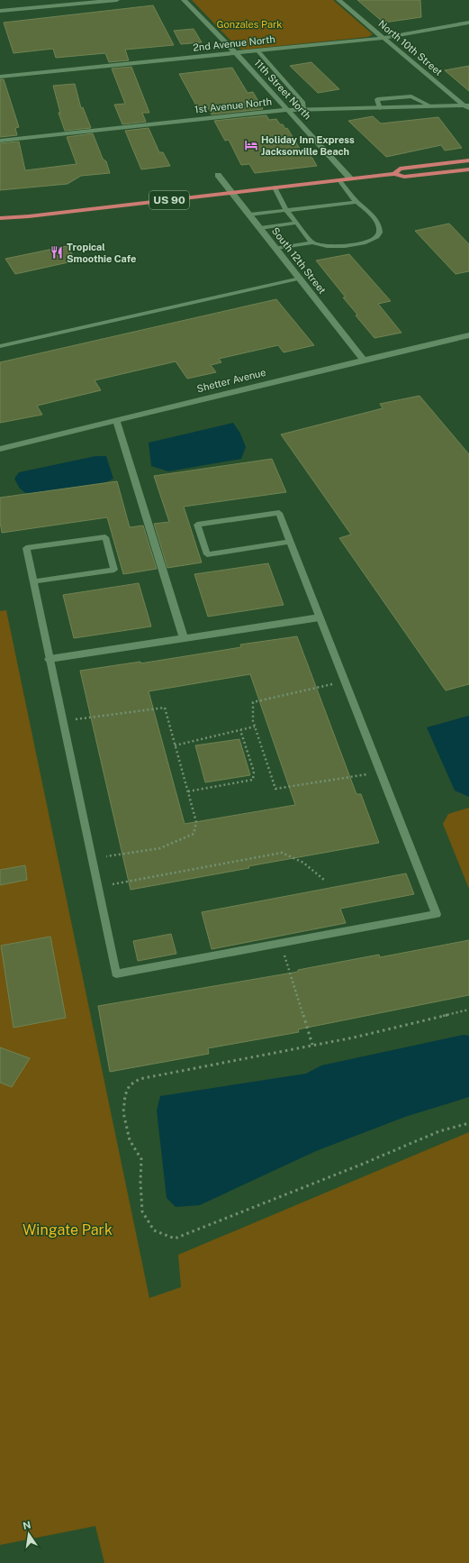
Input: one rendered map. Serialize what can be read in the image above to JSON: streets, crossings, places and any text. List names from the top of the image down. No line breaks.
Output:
{"streets":{"highway":["US 90"],"street":["2nd Avenue North","North 10th Street","11th Street North","1st Avenue North","South 12th Street","Shetter Avenue"]},"crossings":[["2nd Avenue North","North 10th Street"],["2nd Avenue North","11th Street North"],["North 10th Street","1st Avenue North"],["11th Street North","1st Avenue North"],["11th Street North","US 90"],["US 90","South 12th Street"],["South 12th Street","Shetter Avenue"]],"parks":["Gonzales Park","Wingate Park"],"places":{"hotel":["Holiday Inn Express Jacksonville Beach"],"restaurant":["Tropical Smoothie Cafe"]},"north":"top"}
